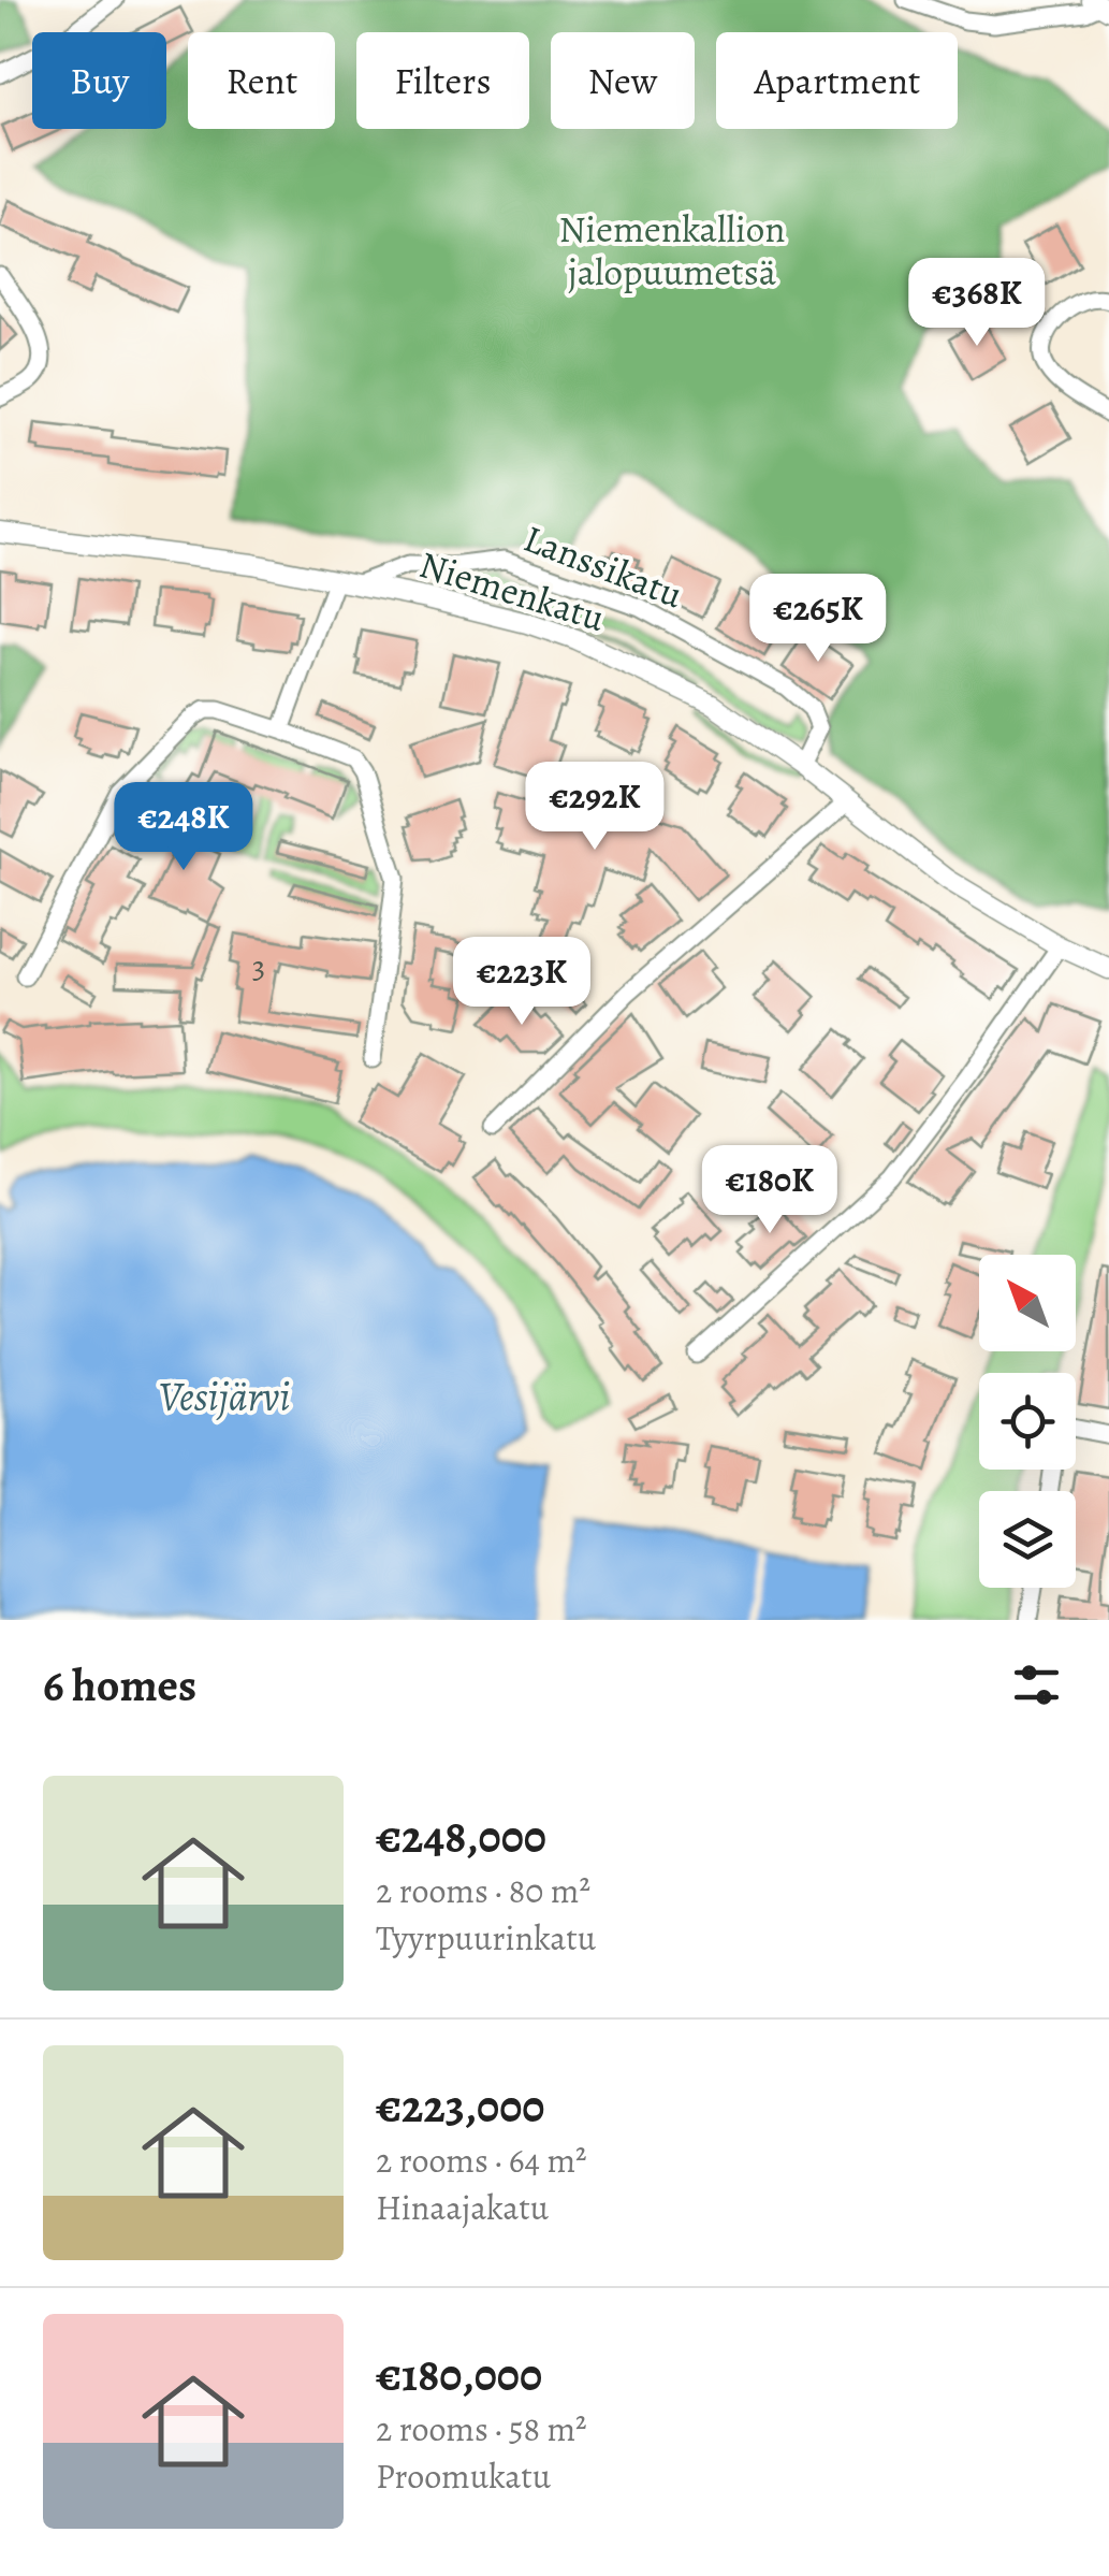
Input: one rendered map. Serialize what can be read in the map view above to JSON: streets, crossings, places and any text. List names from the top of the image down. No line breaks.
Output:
{"streets":{"street":["Lanssikatu","Niemenkatu"]},"crossings":[["Lanssikatu","Niemenkatu"]],"water":["Vesijärvi"],"parks":["Niemenkallion jalopuumetsä"],"house_numbers":["3"],"north":"top left","page":{"chip":["Buy","Rent","Filters","New","Apartment"],"price":["€368K","€265K","€292K","€248K","€223K","€180K"],"heading":"6 homes","list":[{"name":"€248,000","note":"2 rooms · 80 m² · Tyyrpuurinkatu"},{"name":"€223,000","note":"2 rooms · 64 m² · Hinaajakatu"},{"name":"€180,000","note":"2 rooms · 58 m² · Proomukatu"}]}}
